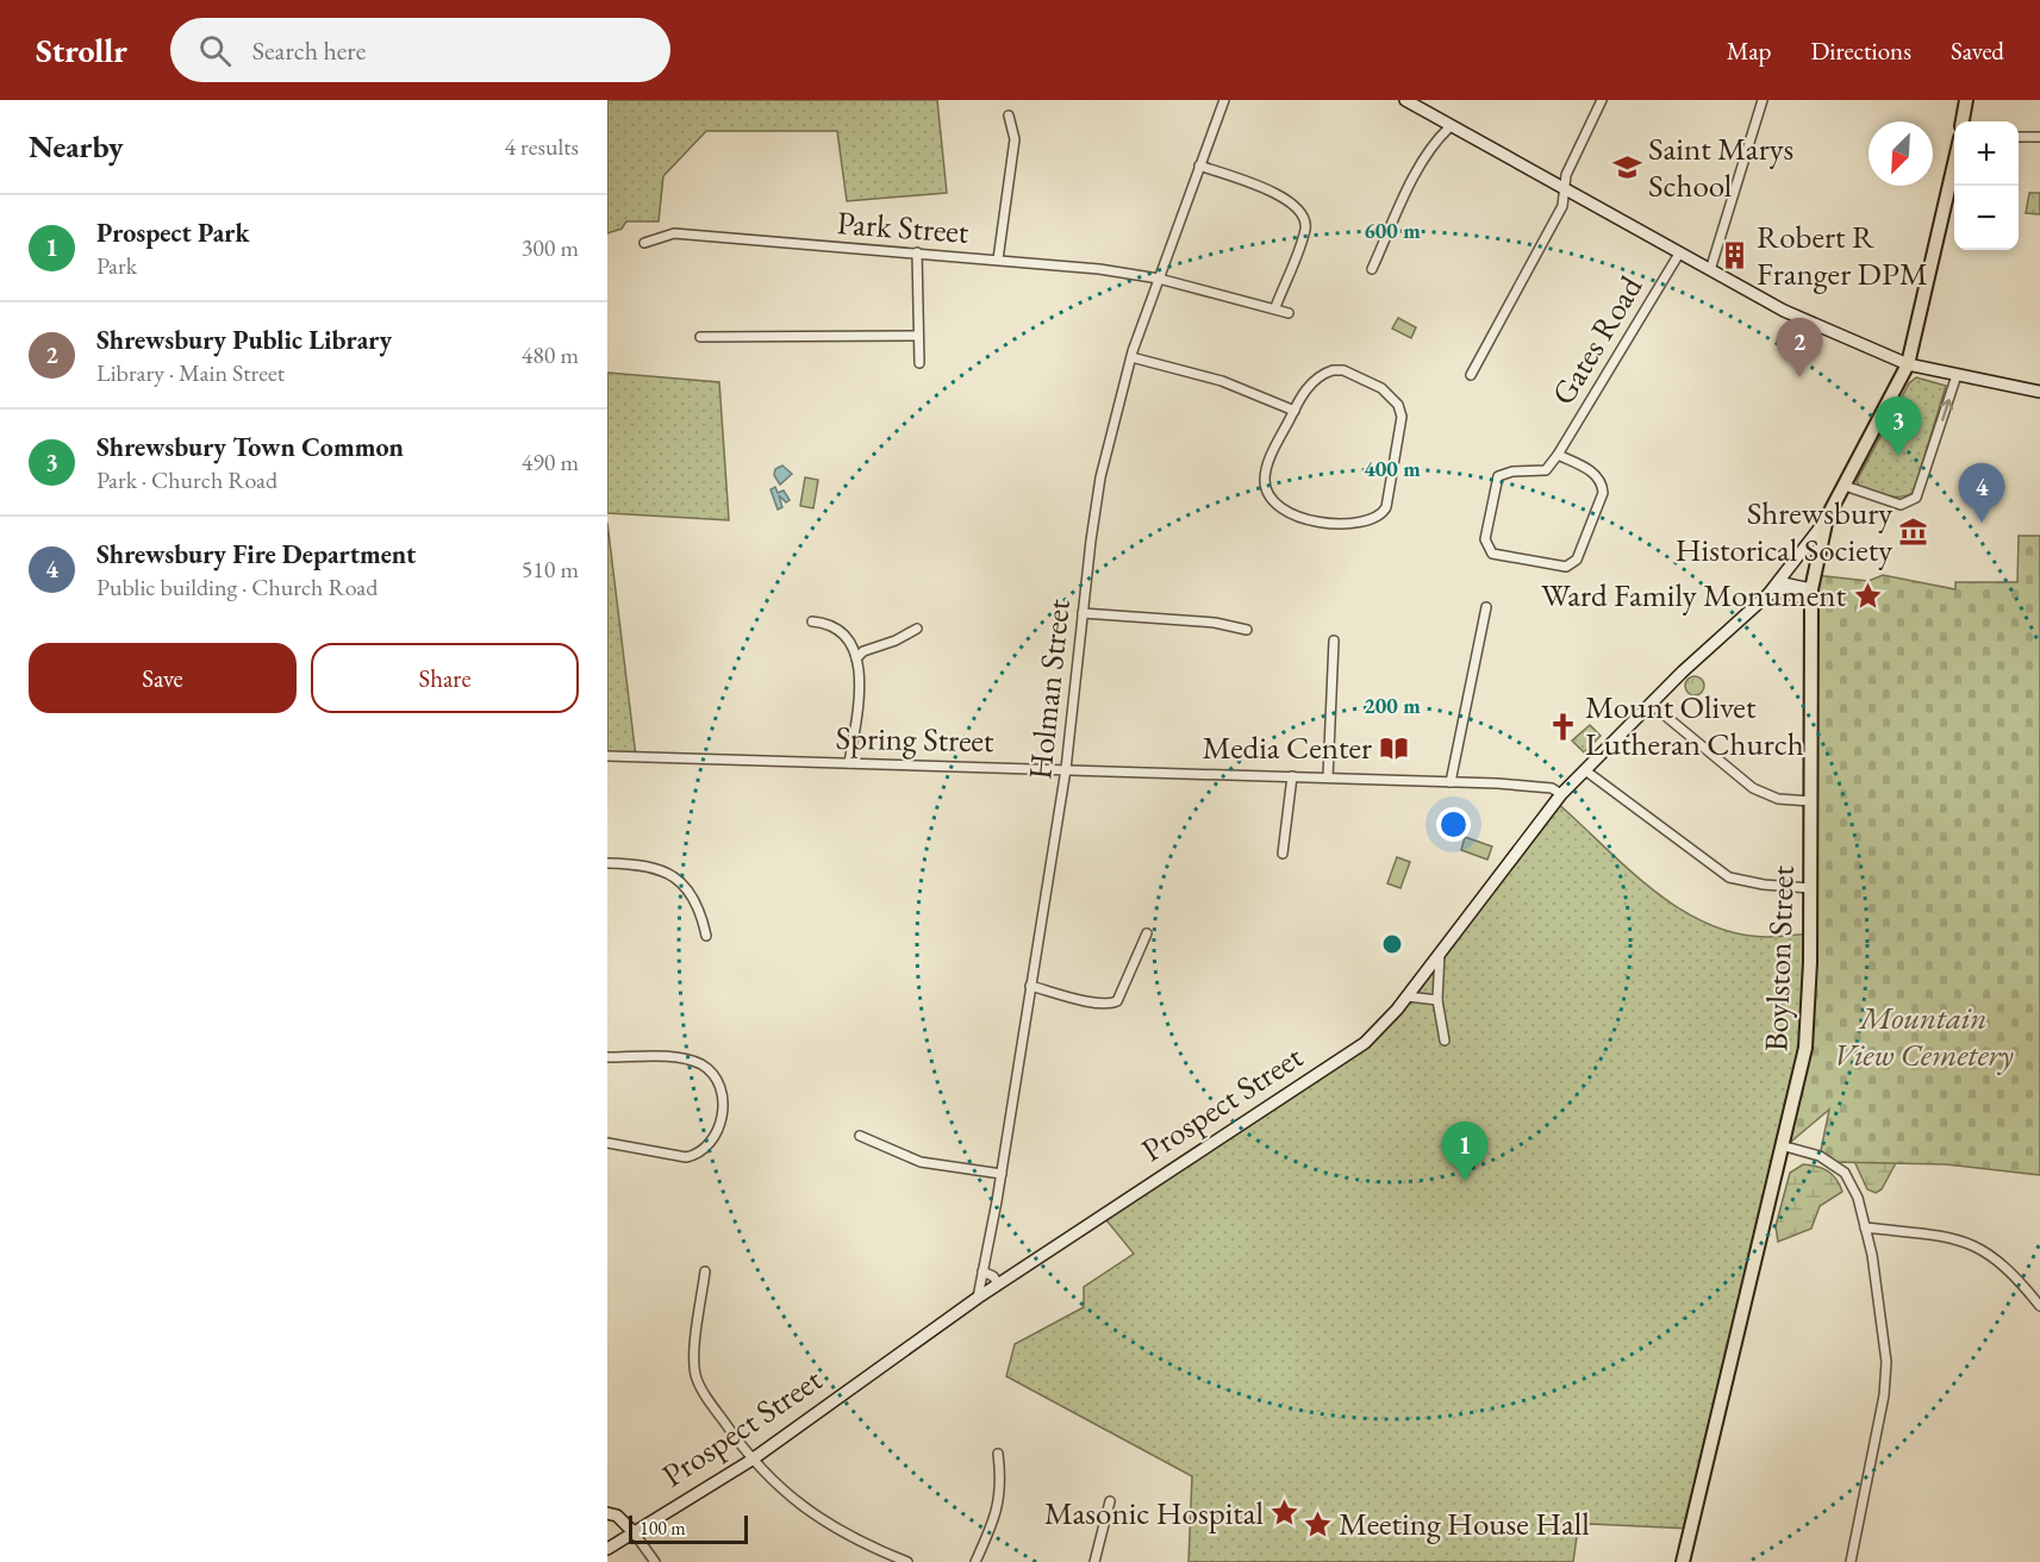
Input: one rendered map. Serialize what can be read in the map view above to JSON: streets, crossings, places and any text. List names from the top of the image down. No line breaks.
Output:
{"streets":{"main road":["Boylston Street"],"street":["Park Street","Gates Road","Holman Street","Spring Street","Prospect Street"]},"crossings":[["Park Street","Holman Street"],["Holman Street","Spring Street"],["Holman Street","Prospect Street"],["Spring Street","Prospect Street"],["Boylston Street","Prospect Street"]],"parks":["Mountain View Cemetery"],"places":{"school or university":["Saint Marys School"],"building":["Robert R Franger DPM"],"museum":["Shrewsbury Historical Society"],"place":["Ward Family Monument","Masonic Hospital","Meeting House Hall"],"church":["Mount Olivet Lutheran Church"],"library":["Media Center"]},"scale_bar":"100 m","north":"bottom left","page":{"header":"Strollr","search":"Search here","nav":["Map","Directions","Saved"],"heading":["Nearby","4 results"],"map_buttons":["+","−"],"list":[{"mark":"1","name":"Prospect Park","note":"Park","value":"300 m"},{"mark":"2","name":"Shrewsbury Public Library","note":"Library · Main Street","value":"480 m"},{"mark":"3","name":"Shrewsbury Town Common","note":"Park · Church Road","value":"490 m"},{"mark":"4","name":"Shrewsbury Fire Department","note":"Public building · Church Road","value":"510 m"}],"pins":["2","3","4","1"],"buttons":["Save","Share"],"scale":"100 m"},"rings":["600 m","400 m","200 m"]}
